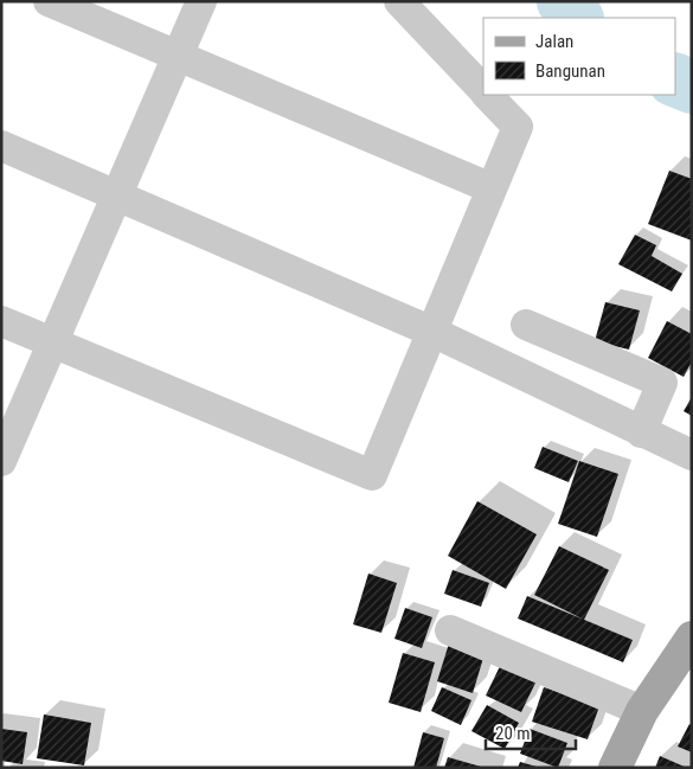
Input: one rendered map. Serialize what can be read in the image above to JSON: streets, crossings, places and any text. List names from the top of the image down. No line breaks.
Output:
{"legend":["Jalan","Bangunan"],"scale_bar":"20 m"}
